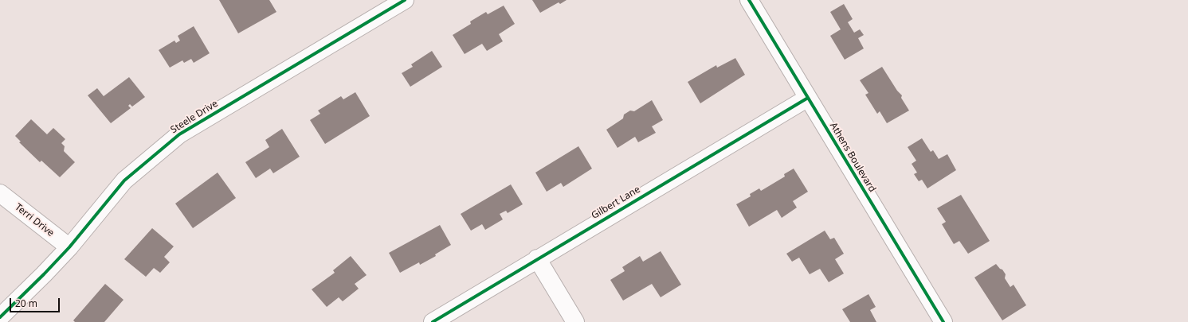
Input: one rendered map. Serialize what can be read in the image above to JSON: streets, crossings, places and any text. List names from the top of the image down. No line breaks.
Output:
{"streets":{"street":["Steele Drive","Athens Boulevard","Gilbert Lane","Terri Drive"]},"crossings":[["Steele Drive","Terri Drive"],["Athens Boulevard","Gilbert Lane"]],"scale_bar":"20 m"}
